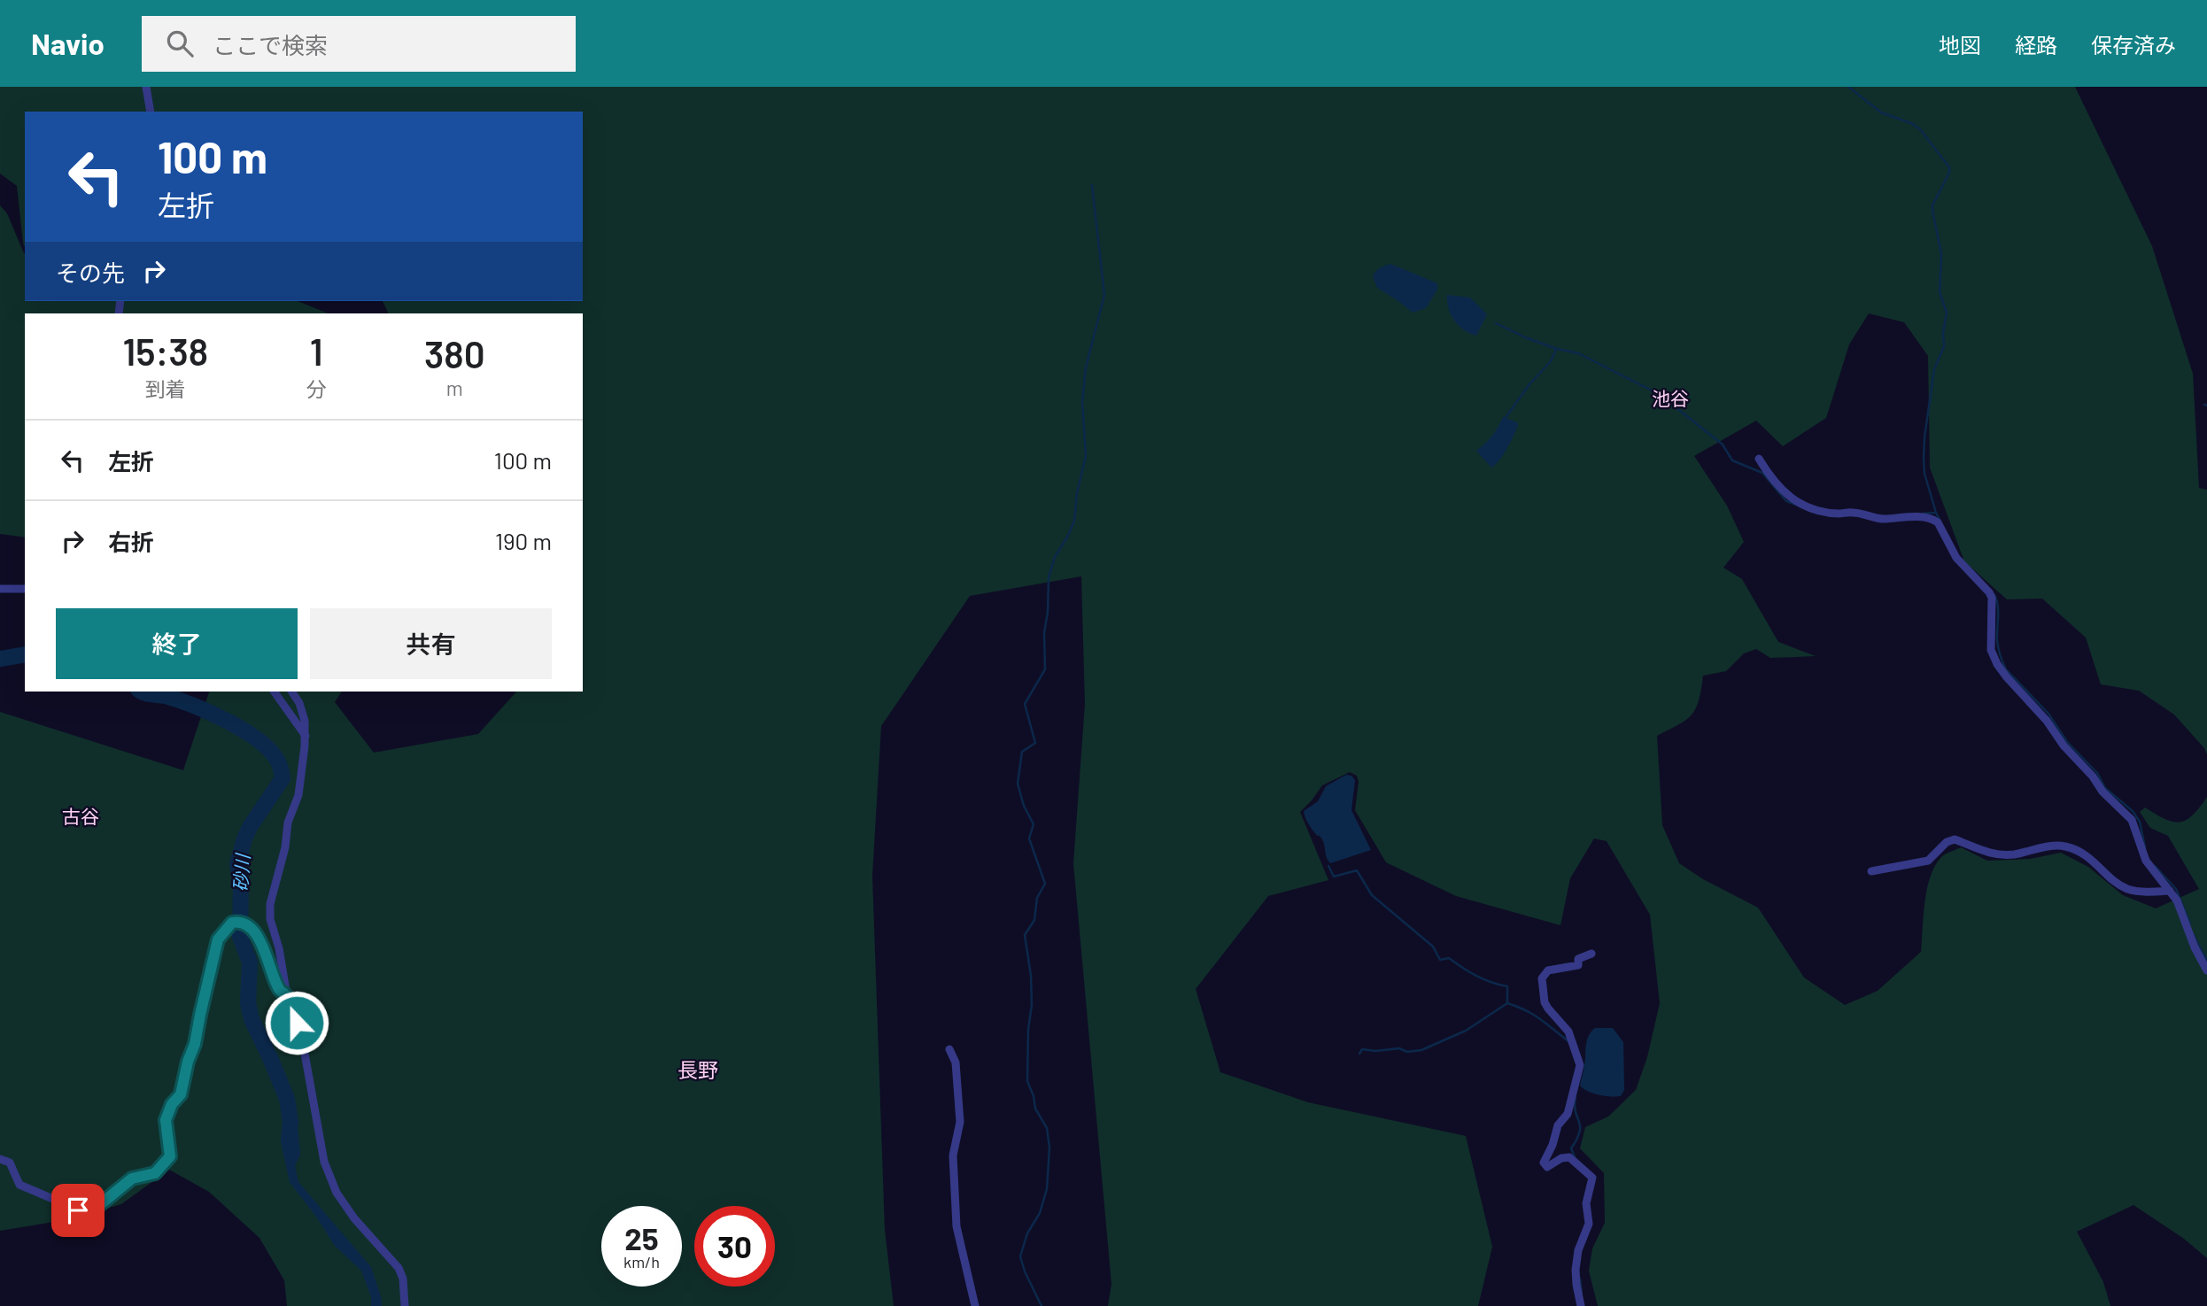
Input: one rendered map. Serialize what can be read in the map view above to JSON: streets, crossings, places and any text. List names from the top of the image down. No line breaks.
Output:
{"districts":["池谷","古谷","長野"],"water":["砂川"],"page":{"header":"Navio","search":"ここで検索","nav":["地図","経路","保存済み"],"turn":["100 m","左折"],"then":"その先","eta":["15:38","到着","1","分","380","m"],"list":[{"name":"左折","value":"100 m"},{"name":"右折","value":"190 m"}],"buttons":["終了","共有"],"speed":"25 km/h","limit":"30"}}
